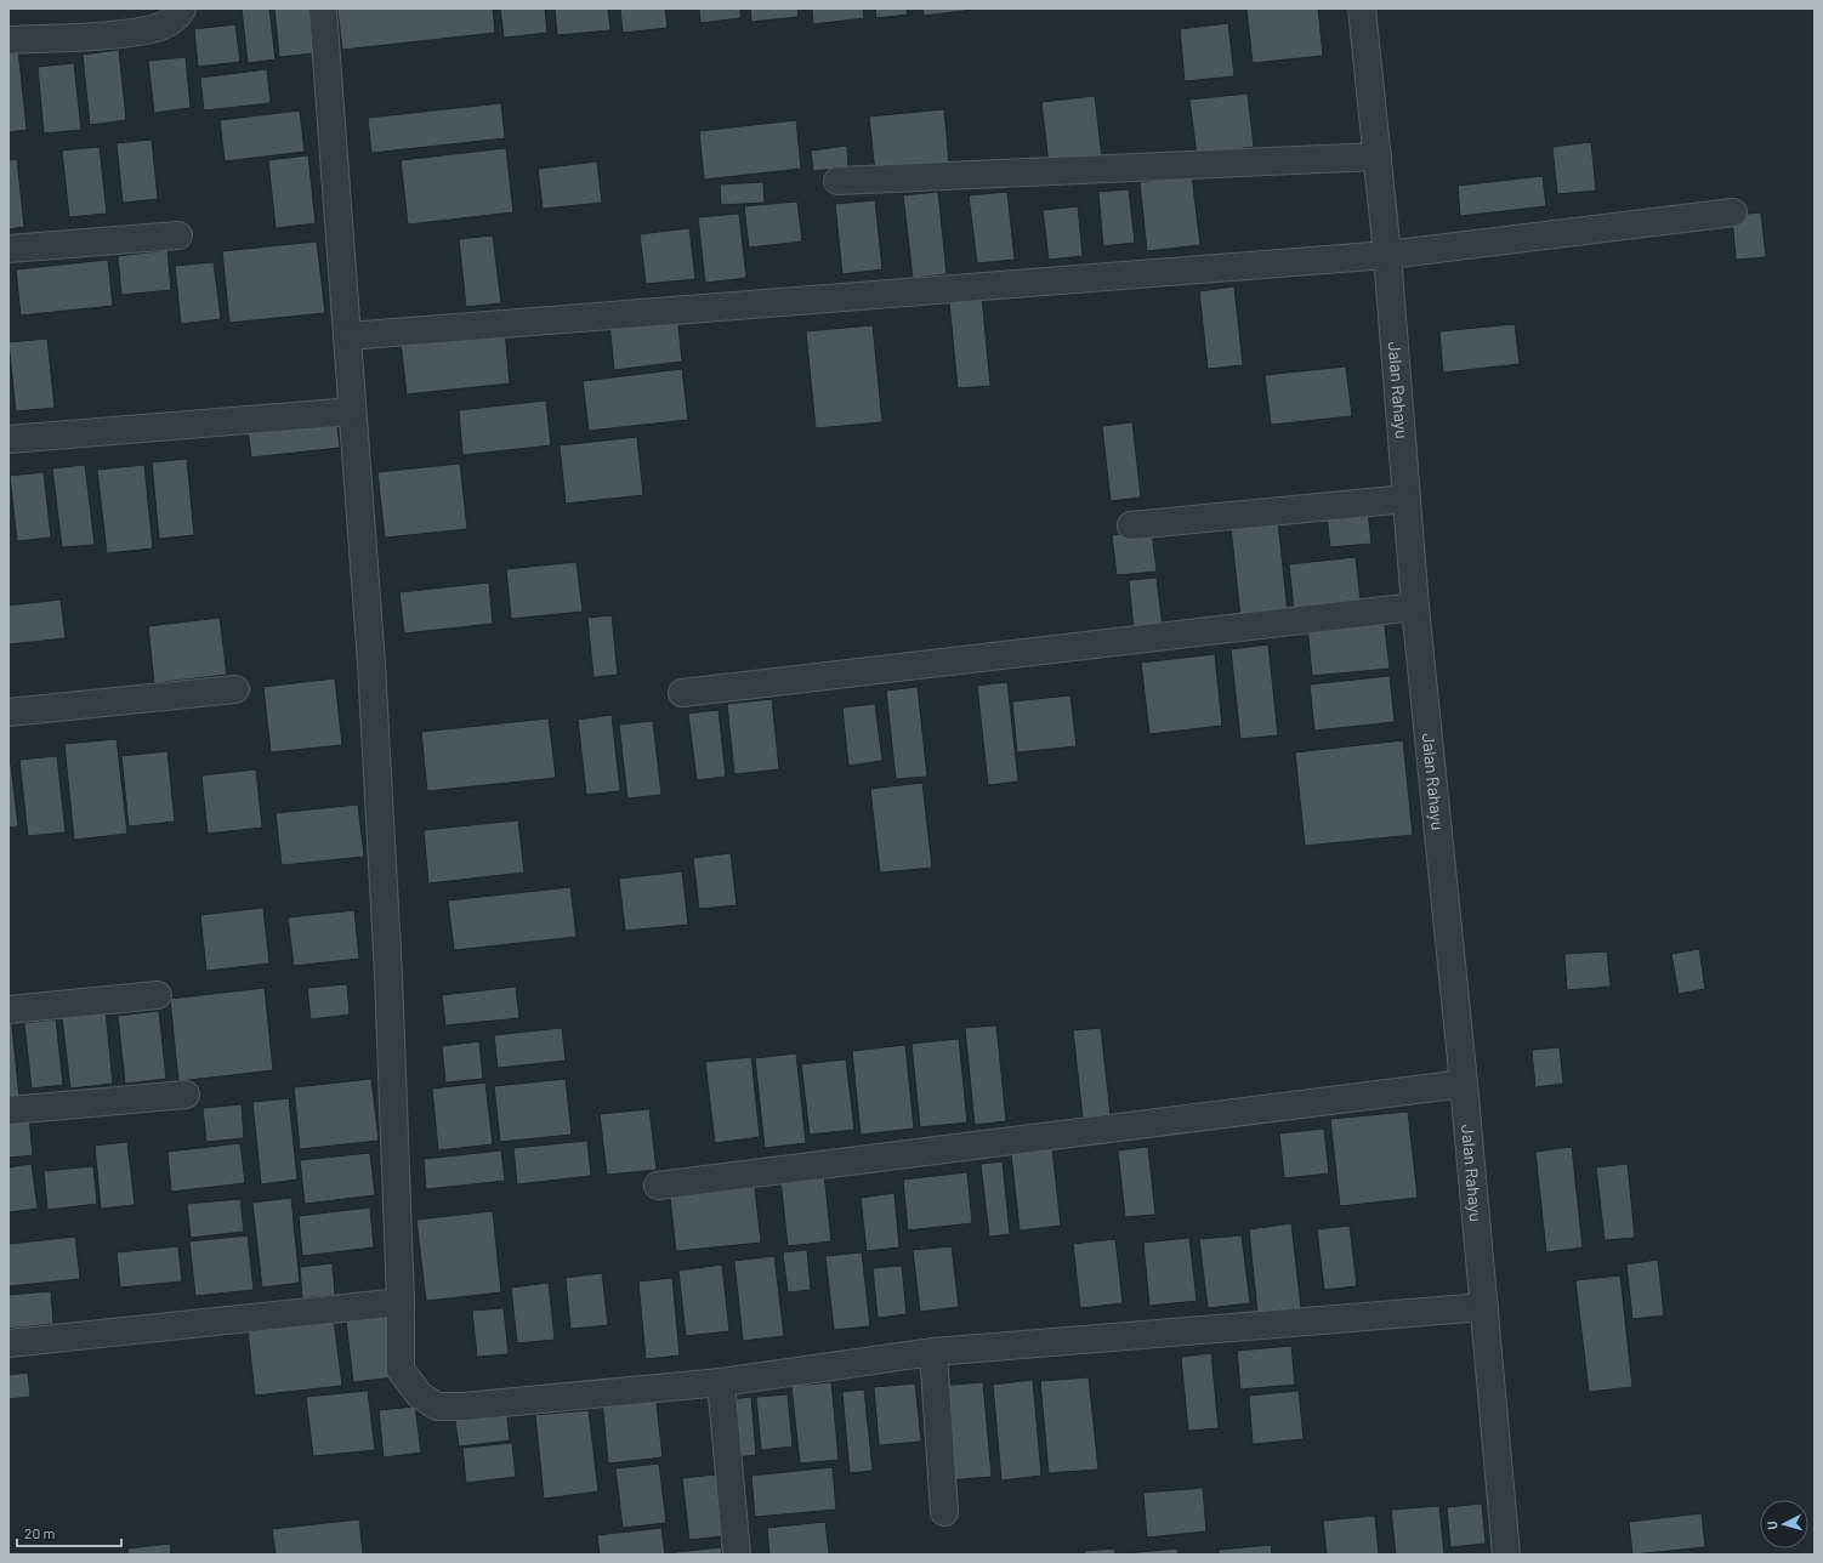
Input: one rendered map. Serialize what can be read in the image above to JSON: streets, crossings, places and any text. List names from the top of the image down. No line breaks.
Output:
{"streets":{"street":["Jalan Rahayu"]},"scale_bar":"20 m","north":"left"}
